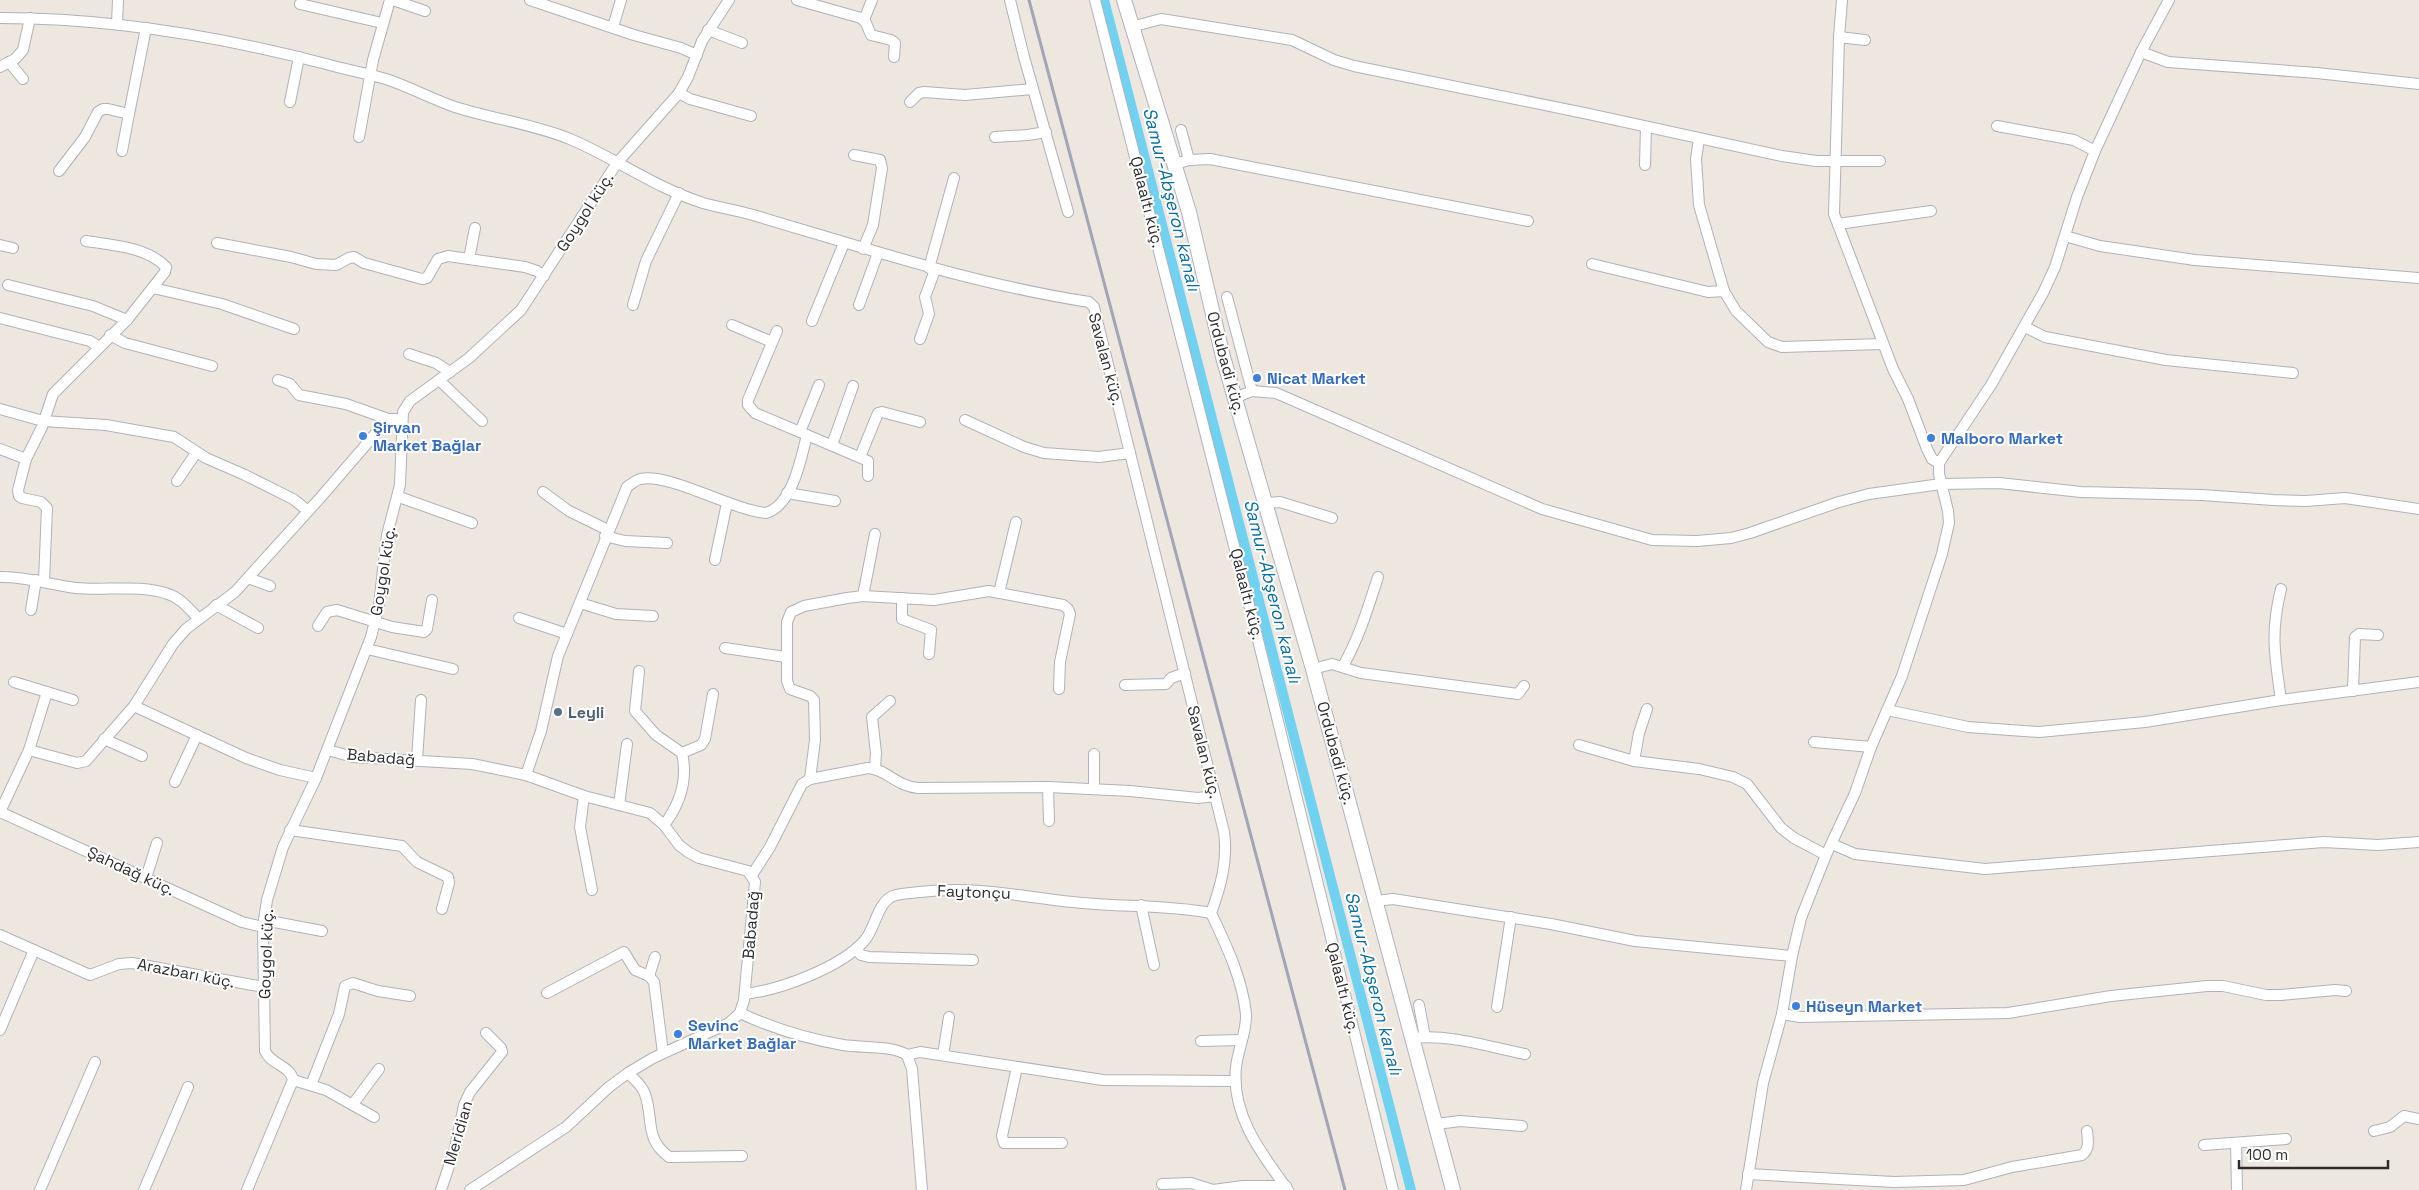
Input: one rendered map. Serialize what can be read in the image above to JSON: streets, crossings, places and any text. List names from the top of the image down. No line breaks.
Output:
{"streets":{"street":["Qalaaltı küç.","Goygol küç.","Savalan küç.","Ordubadi küç.","Babadağ","Şahdağ küç.","Faytonçu","Arazbarı küç.","Meridian"]},"crossings":[["Goygol küç.","Babadağ"],["Goygol küç.","Şahdağ küç."],["Goygol küç.","Arazbarı küç."],["Savalan küç.","Faytonçu"],["Babadağ","Faytonçu"]],"water":["Samur-Abşeron kanalı"],"places":["Nicat Market","Şirvan Market Bağlar","Malboro Market","Leyli","Hüseyn Market","Sevinc Market Bağlar"],"scale_bar":"100 m"}
